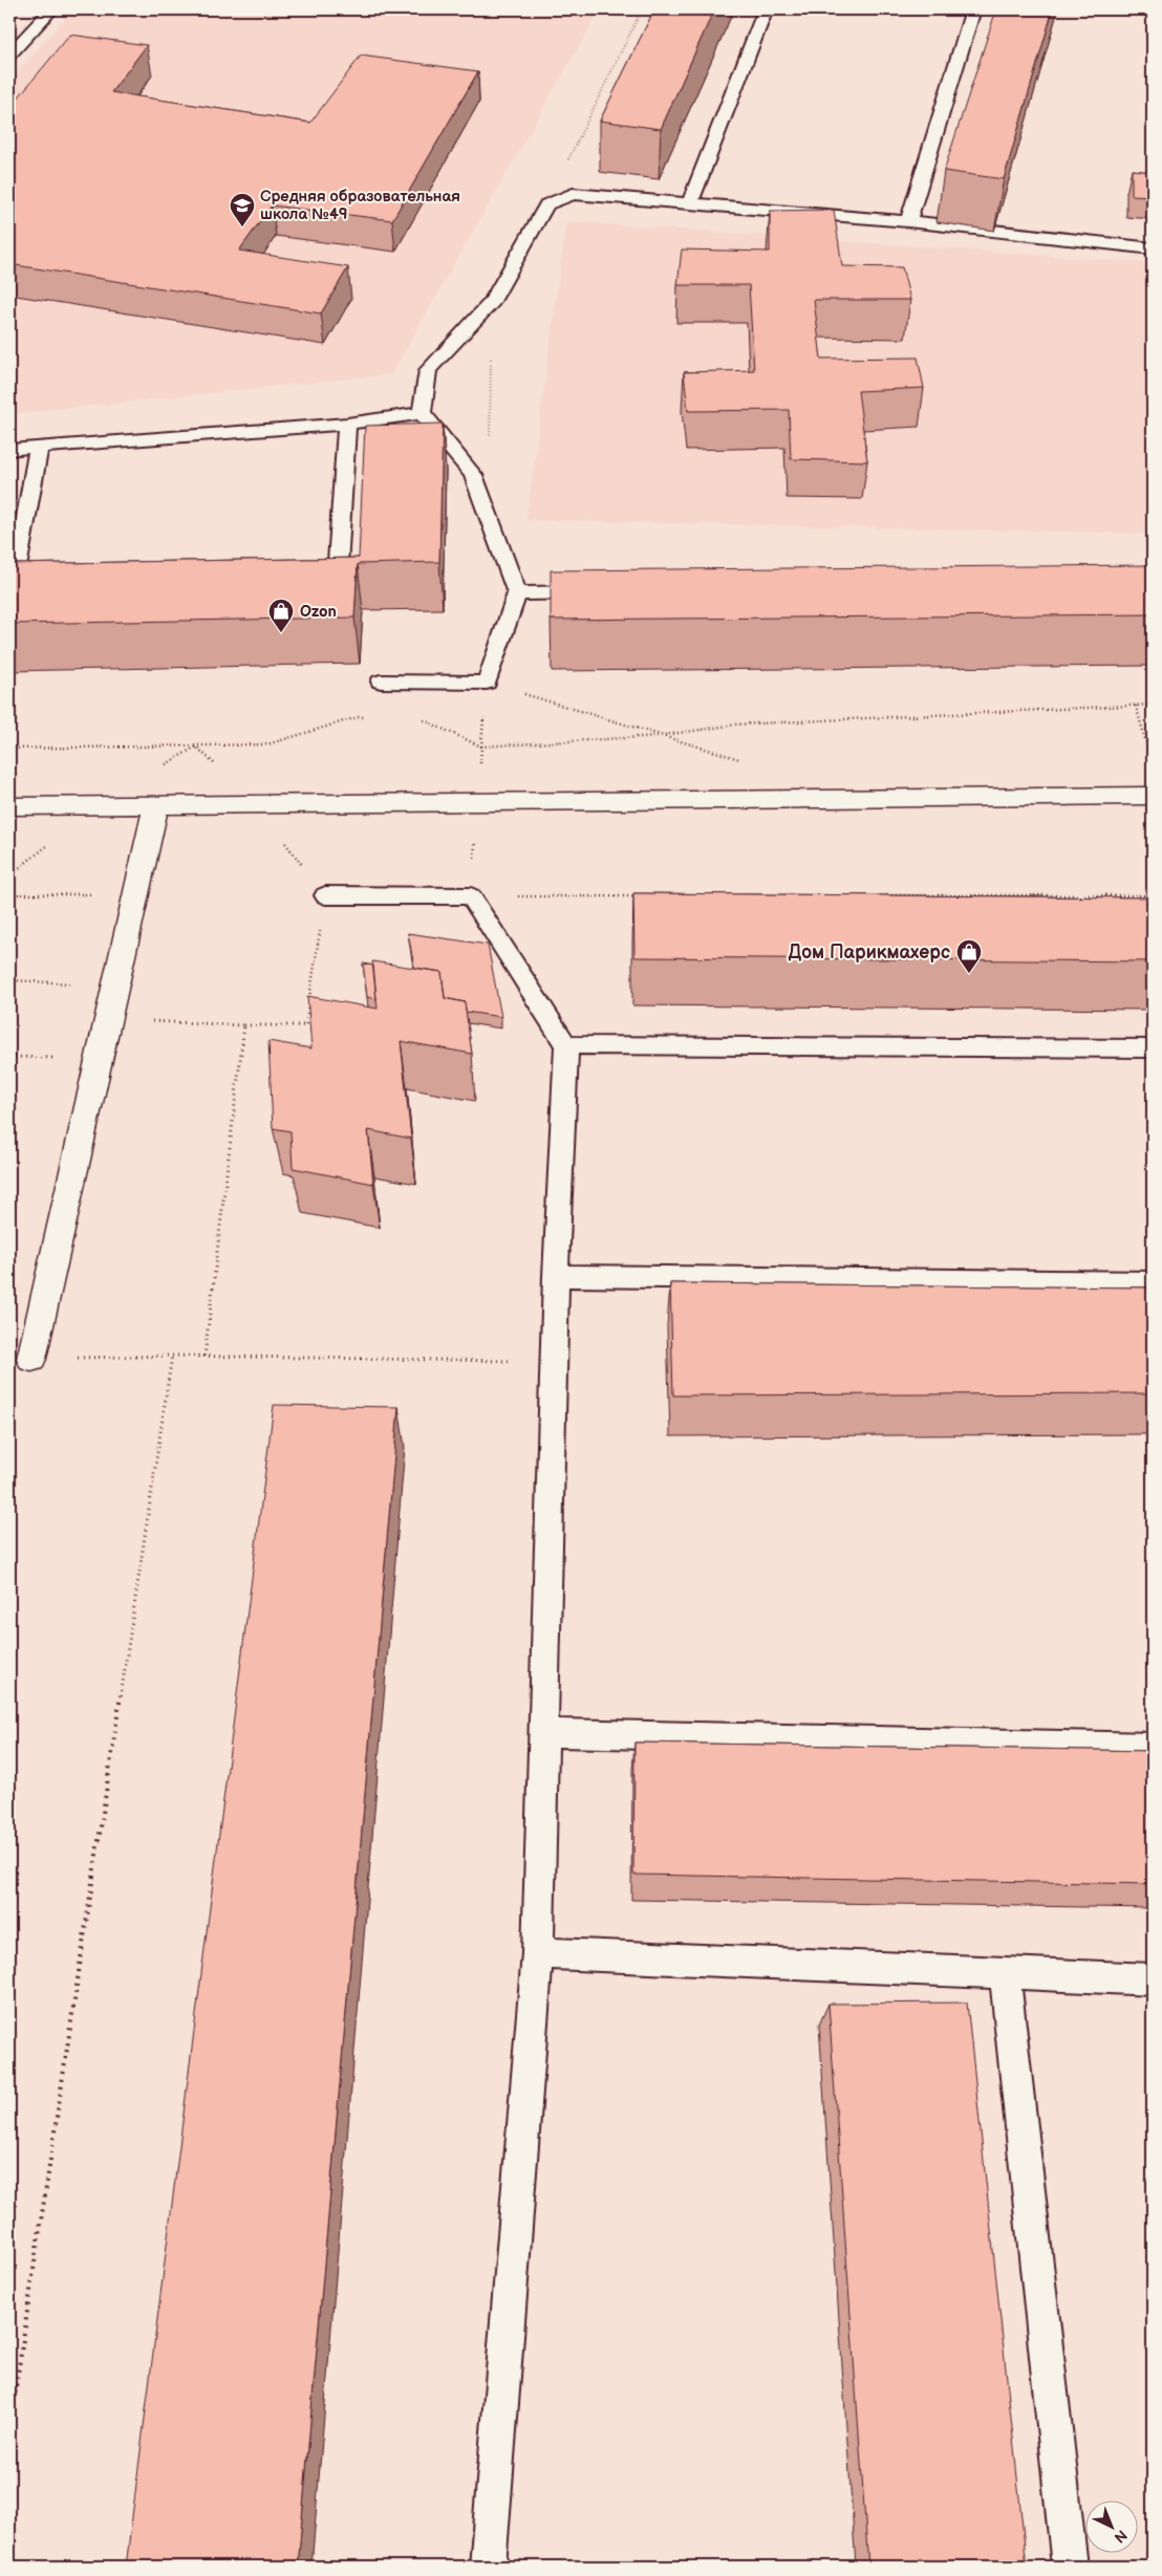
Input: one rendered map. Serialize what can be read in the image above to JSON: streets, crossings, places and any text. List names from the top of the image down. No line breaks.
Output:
{"places":{"school or university":["Средняя образовательная школа №49"],"shop":["Ozon","Дом Парикмахерс"]},"north":"bottom right"}
